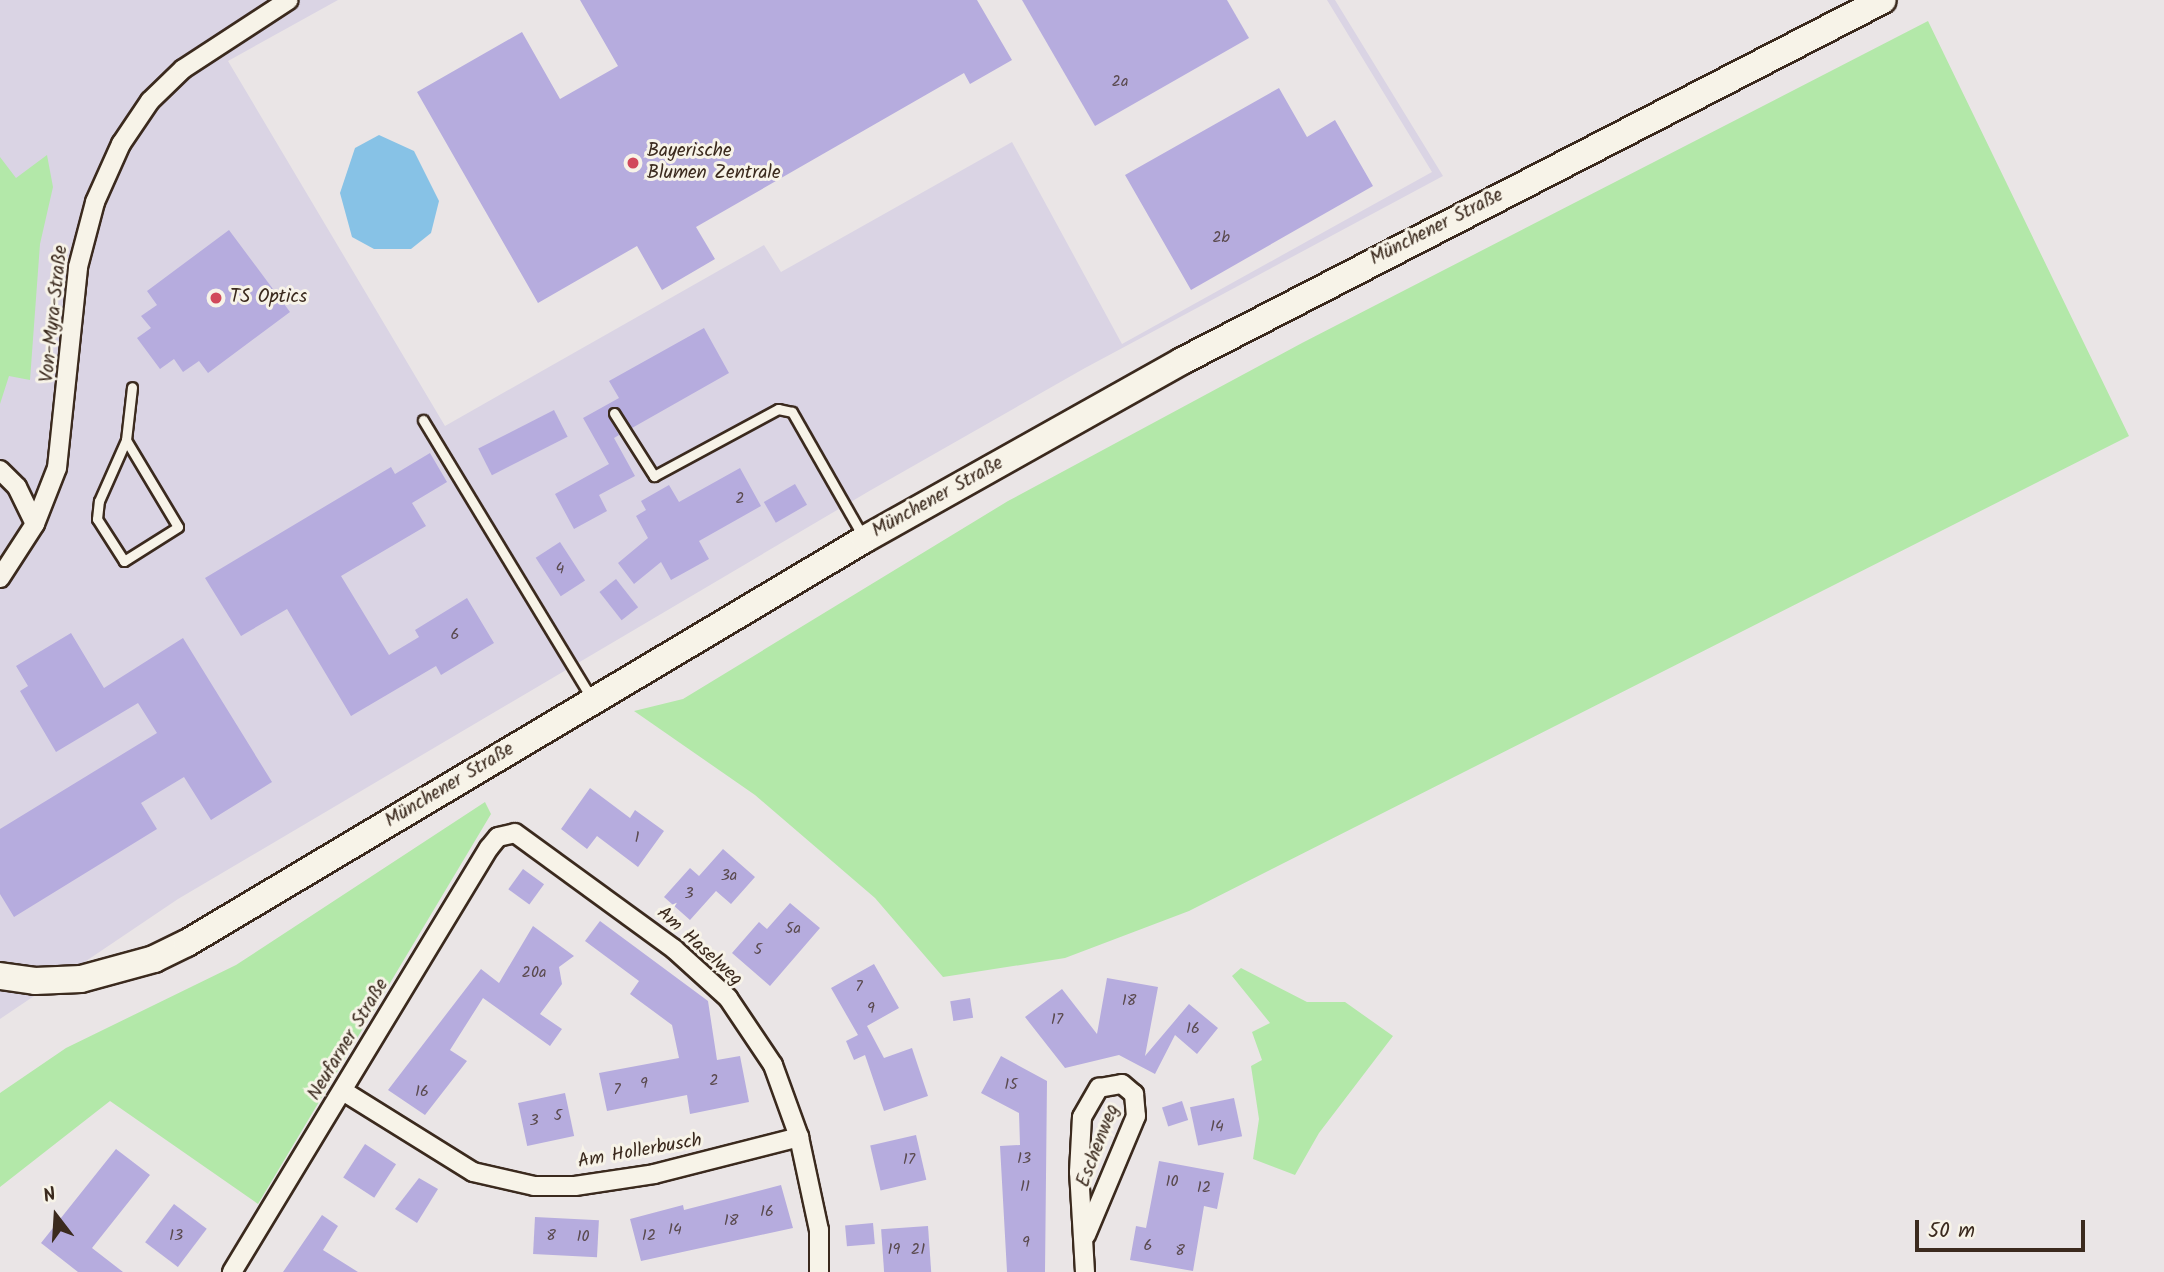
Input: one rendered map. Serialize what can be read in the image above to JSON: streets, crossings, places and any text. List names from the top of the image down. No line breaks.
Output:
{"streets":{"street":["Münchener Straße","Von-Myra-Straße","Am Haselweg","Neufarner Straße","Eschenweg","Am Hollerbusch"]},"crossings":[["Am Haselweg","Neufarner Straße"],["Am Haselweg","Am Hollerbusch"],["Neufarner Straße","Am Hollerbusch"]],"places":["Bayerische Blumen Zentrale","TS Optics"],"house_numbers":["2a","2b","2","4","6","1","3a","3","5a","5","20a","7","18","9","17","16","2","9","15","7","16","5","3","14","13","17","10","11","12","16","18","14","13","8","12","10","9","6","19","21","8"],"scale_bar":"50 m","north":"top"}
